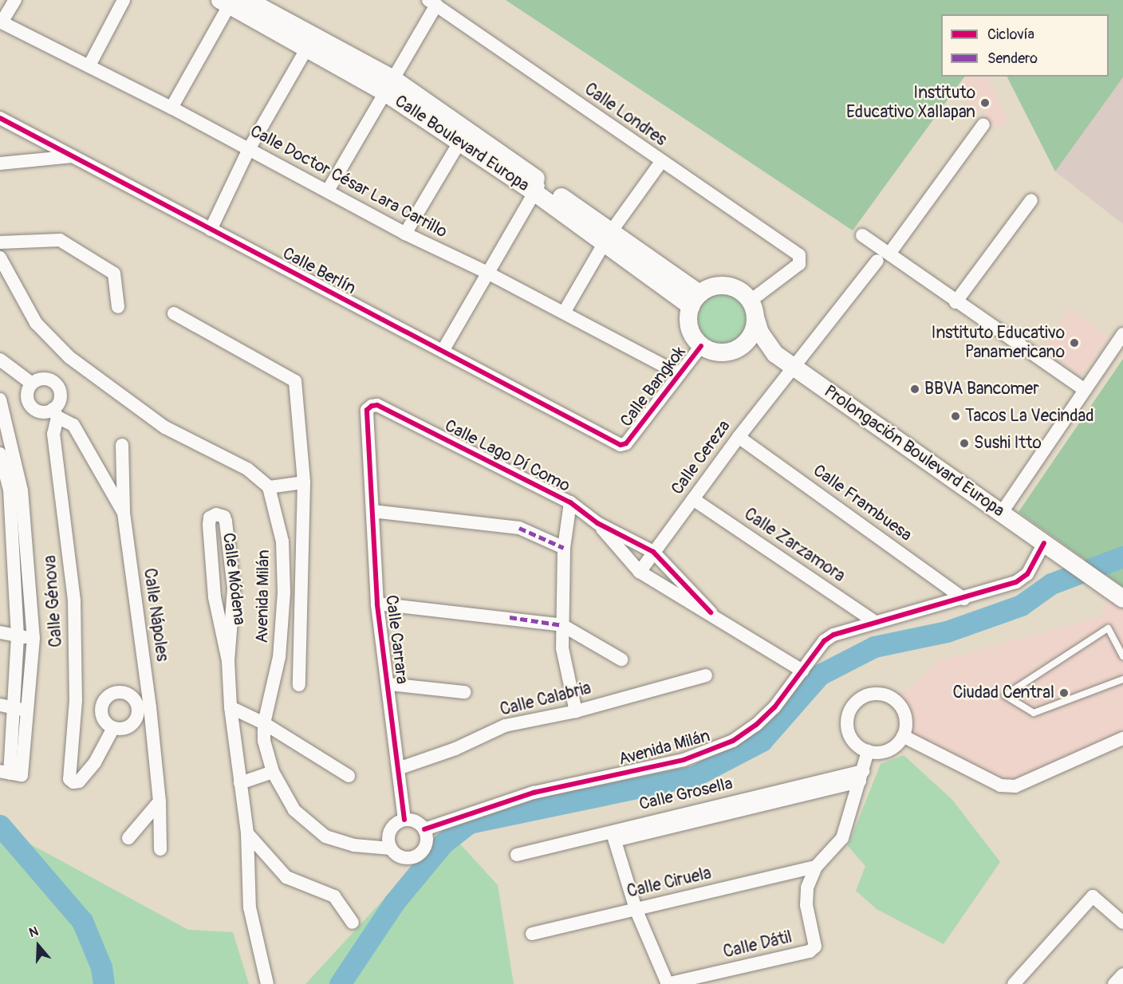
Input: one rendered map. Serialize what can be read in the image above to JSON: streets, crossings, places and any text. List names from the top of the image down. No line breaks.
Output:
{"streets":{"main road":["Calle Boulevard Europa","Prolongación Boulevard Europa"],"street":["Calle Londres","Calle Doctor César Lara Carrillo","Calle Berlín","Calle Bangkok","Calle Lago Dí Como","Calle Cereza","Calle Frambuesa","Calle Zarzamora","Calle Módena","Avenida Milán","Calle Génova","Calle Nápoles","Calle Carrara","Calle Calabria","Calle Grosella","Calle Ciruela","Calle Dátil"]},"crossings":[["Calle Londres","Calle Boulevard Europa"],["Calle Londres","Calle Bangkok"],["Calle Londres","Prolongación Boulevard Europa"],["Calle Boulevard Europa","Calle Bangkok"],["Calle Boulevard Europa","Prolongación Boulevard Europa"],["Calle Doctor César Lara Carrillo","Calle Bangkok"],["Calle Berlín","Calle Bangkok"],["Calle Bangkok","Prolongación Boulevard Europa"],["Prolongación Boulevard Europa","Calle Cereza"],["Prolongación Boulevard Europa","Avenida Milán"],["Calle Lago Dí Como","Calle Cereza"],["Calle Lago Dí Como","Calle Carrara"],["Calle Cereza","Calle Frambuesa"],["Calle Cereza","Calle Zarzamora"],["Calle Frambuesa","Avenida Milán"],["Calle Zarzamora","Avenida Milán"],["Avenida Milán","Calle Carrara"],["Calle Génova","Calle Nápoles"],["Calle Carrara","Calle Calabria"],["Calle Grosella","Calle Dátil"],["Calle Ciruela","Calle Dátil"]],"places":["Instituto Educativo Xallapan","Instituto Educativo Panamericano","BBVA Bancomer","Tacos La Vecindad","Sushi Itto","Ciudad Central"],"legend":["Ciclovía","Sendero"],"north":"top"}
